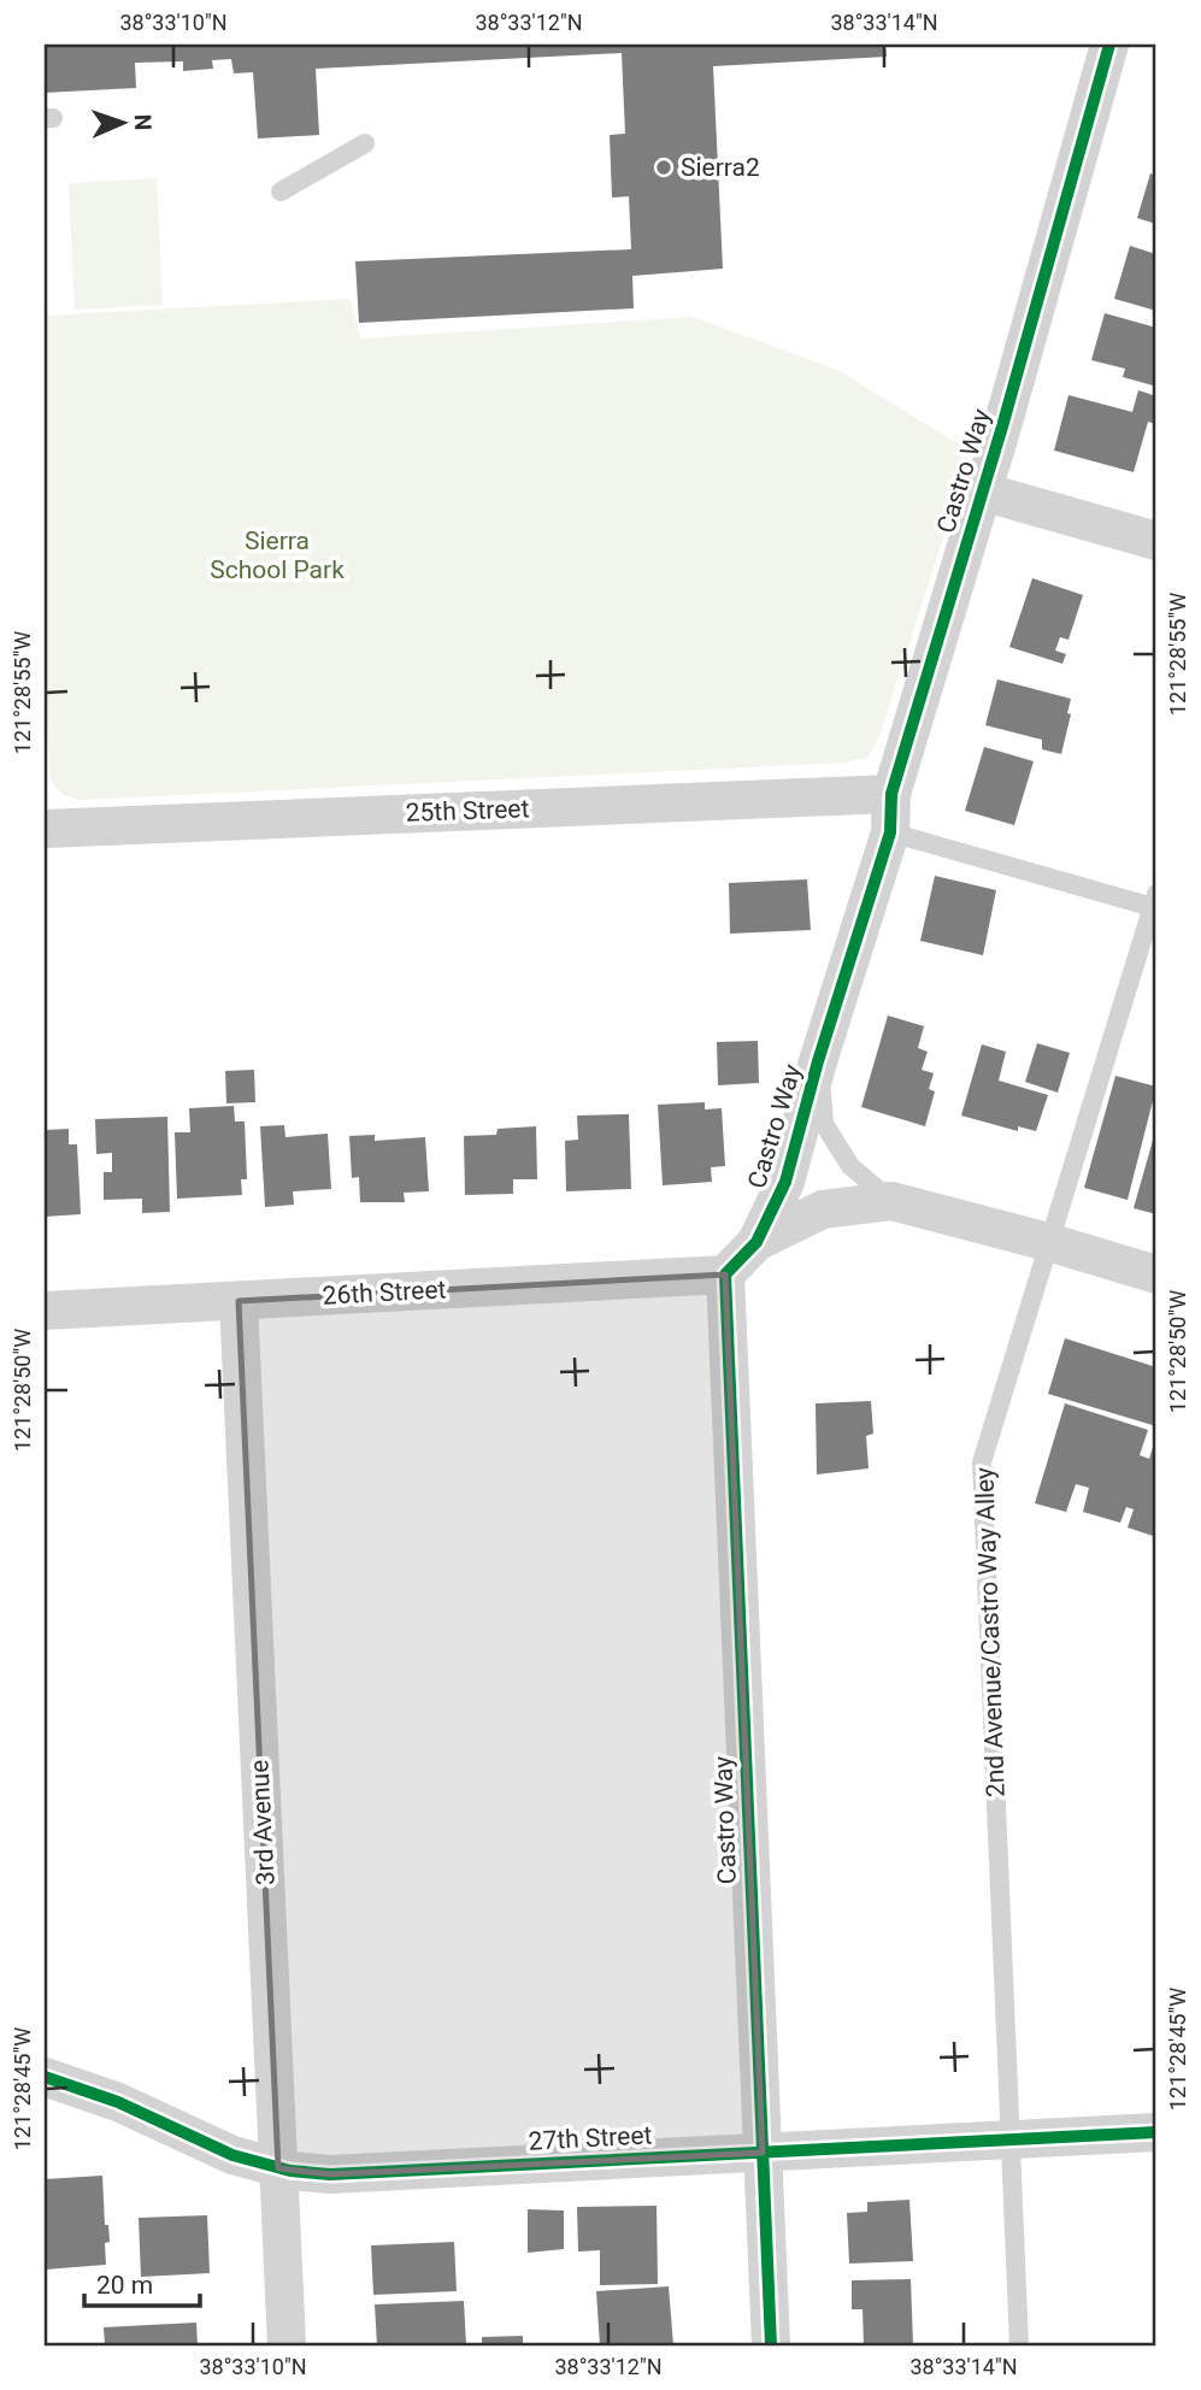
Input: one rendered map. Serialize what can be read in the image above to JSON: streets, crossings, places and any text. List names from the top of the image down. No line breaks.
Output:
{"streets":{"street":["Castro Way","25th Street","26th Street","3rd Avenue","27th Street"],"lane":["2nd Avenue/Castro Way Alley"]},"crossings":[["Castro Way","25th Street"],["Castro Way","26th Street"],["Castro Way","27th Street"],["26th Street","3rd Avenue"],["2nd Avenue/Castro Way Alley","27th Street"],["3rd Avenue","27th Street"]],"parks":["Sierra School Park"],"places":["Sierra2"],"scale_bar":"20 m","north":"right","coordinates":["38°33'10\"N","38°33'12\"N","38°33'14\"N","121°28'55\"W","121°28'50\"W","121°28'45\"W"]}
